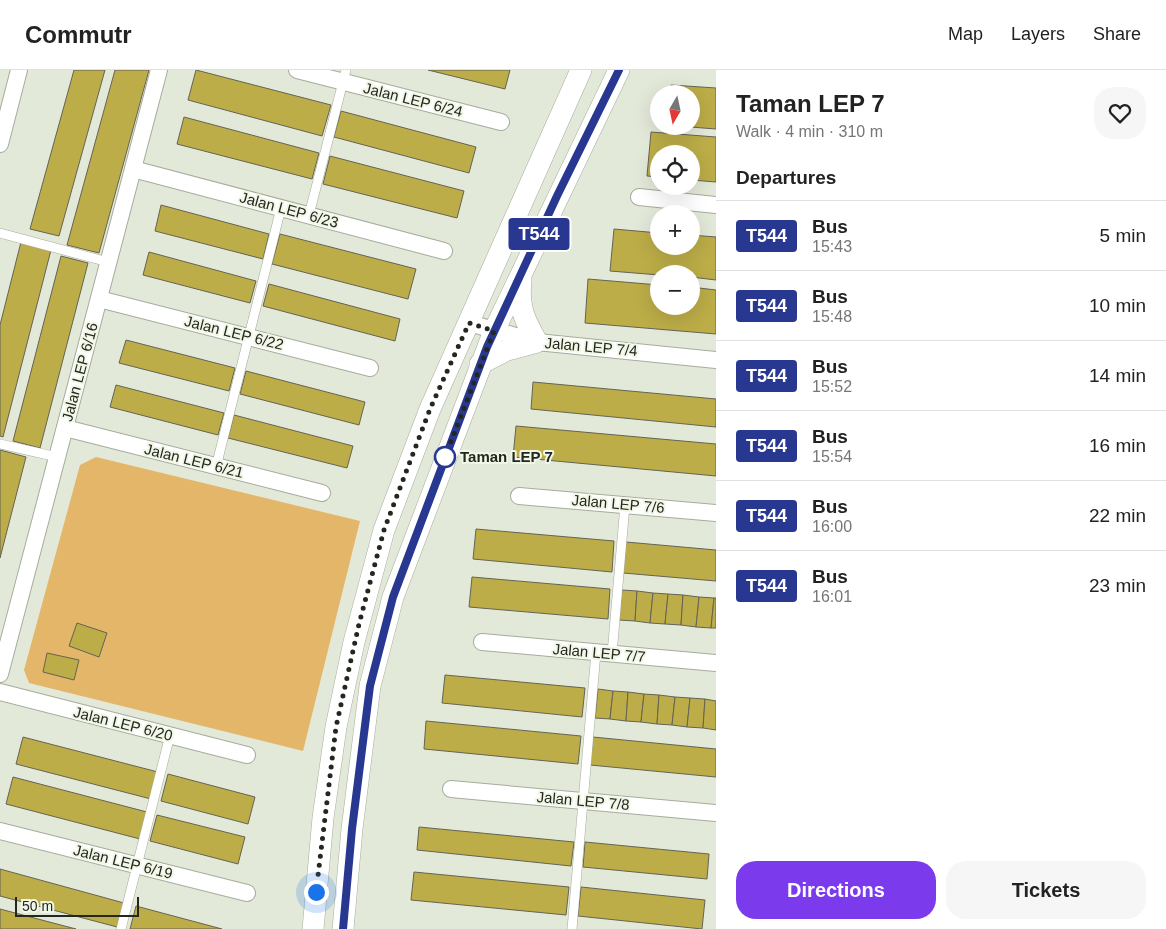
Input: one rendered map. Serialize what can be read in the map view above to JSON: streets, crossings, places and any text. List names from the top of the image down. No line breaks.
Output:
{"streets":{"street":["Jalan LEP 6/24","Jalan LEP 6/23","Jalan LEP 6/22","Jalan LEP 7/4","Jalan LEP 6/16","Jalan LEP 6/21","Jalan LEP 7/6","Jalan LEP 7/7","Jalan LEP 6/20","Jalan LEP 7/8","Jalan LEP 6/19"]},"crossings":[["Jalan LEP 6/23","Jalan LEP 6/16"],["Jalan LEP 6/22","Jalan LEP 6/16"],["Jalan LEP 6/16","Jalan LEP 6/21"]],"places":["Taman LEP 7"],"lines":["bus line T544"],"scale_bar":"50 m","north":"bottom","page":{"header":"Commutr","nav":["Map","Layers","Share"],"on_map":"T544","heading":[["Taman LEP 7","Walk · 4 min · 310 m"],"Departures"],"map_buttons":["+","−"],"list":[{"mark":"T544","name":"Bus","note":"15:43","value":"5 min"},{"mark":"T544","name":"Bus","note":"15:48","value":"10 min"},{"mark":"T544","name":"Bus","note":"15:52","value":"14 min"},{"mark":"T544","name":"Bus","note":"15:54","value":"16 min"},{"mark":"T544","name":"Bus","note":"16:00","value":"22 min"},{"mark":"T544","name":"Bus","note":"16:01","value":"23 min"}],"buttons":["Directions","Tickets"],"scale":"50 m"}}
